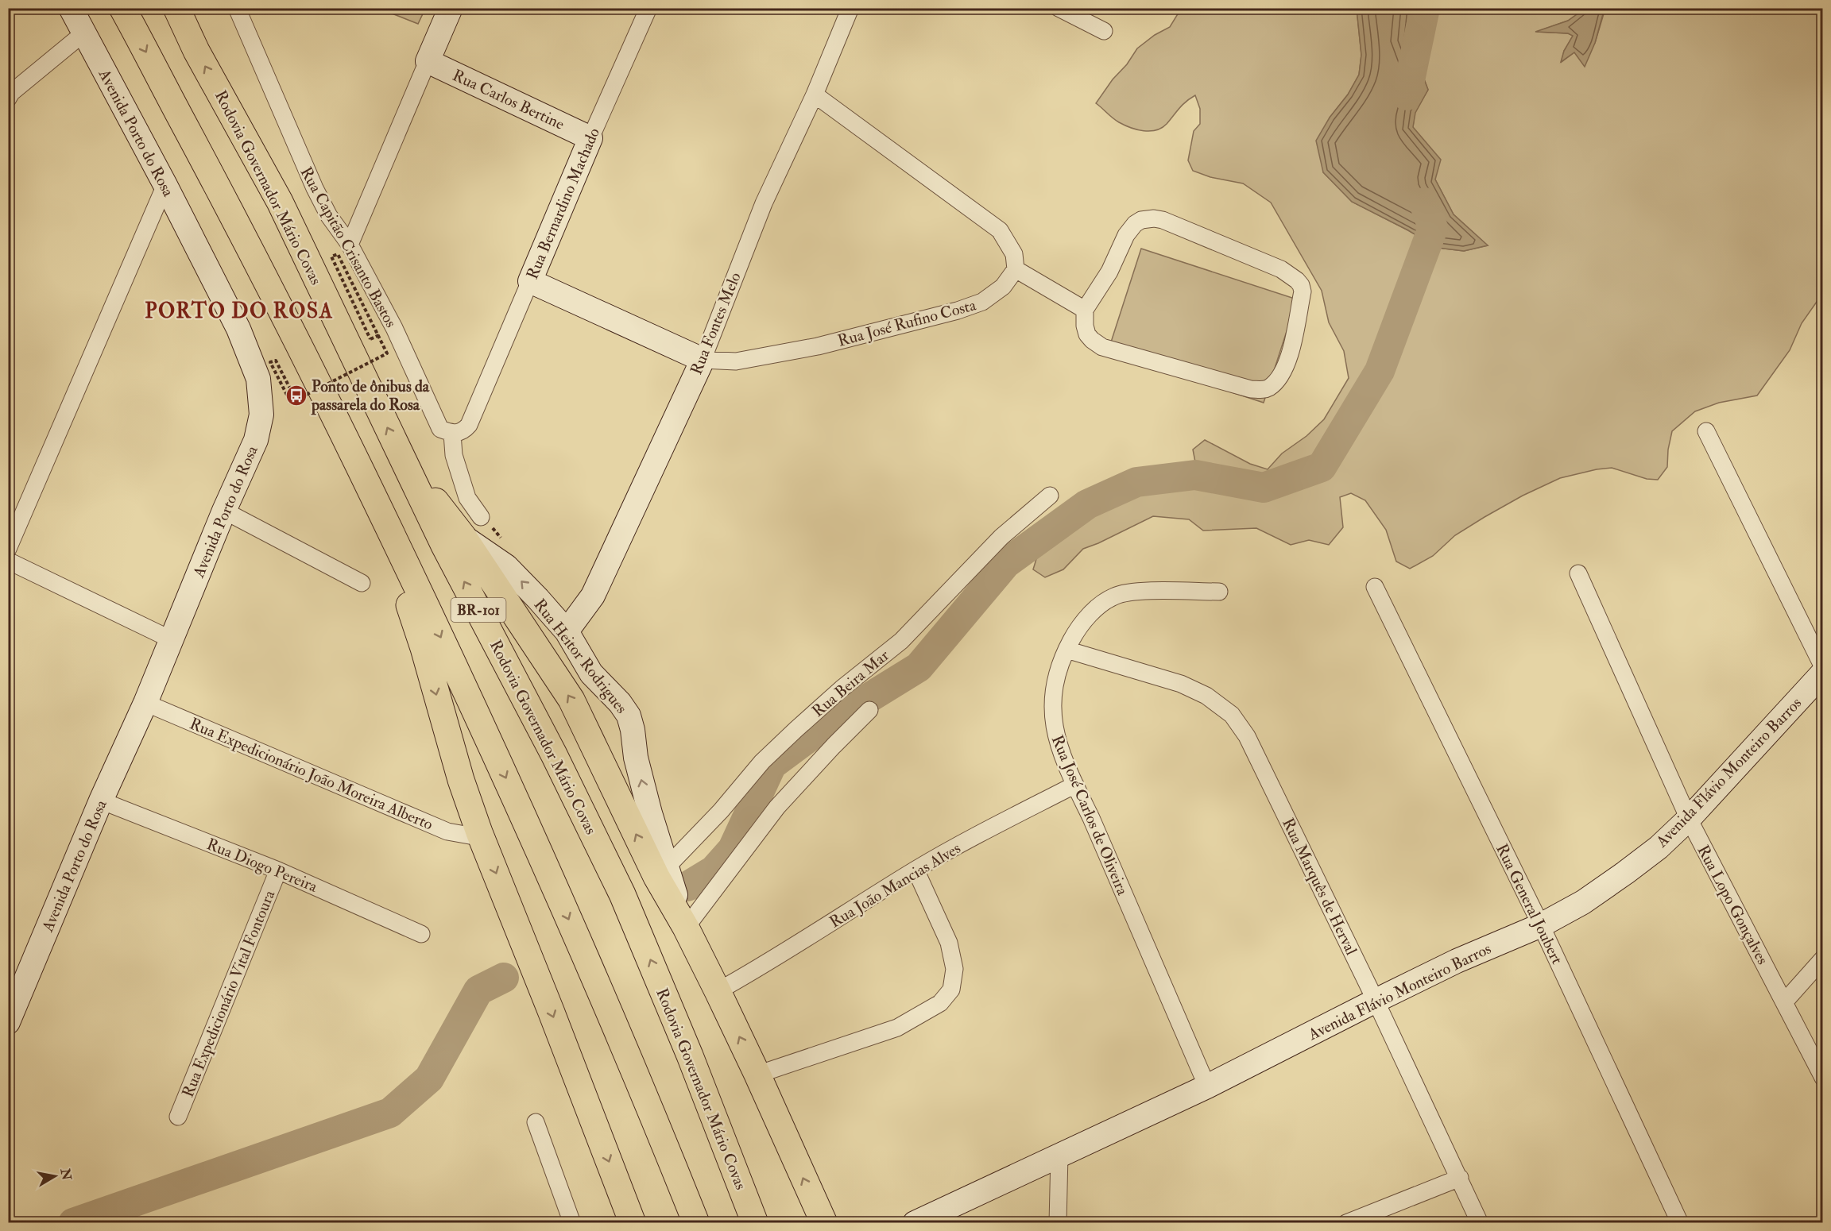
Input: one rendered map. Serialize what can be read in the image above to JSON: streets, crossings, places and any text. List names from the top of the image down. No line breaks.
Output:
{"streets":{"highway":["Rodovia Governador Mário Covas","BR-101"],"street":["Rua Carlos Bertine","Avenida Porto do Rosa","Rua Bernardino Machado","Rua Capitão Crisanto Bastos","Rua José Rufino Costa","Rua Fontes Melo","Rua Heitor Rodrigues","Rua Beira Mar","Avenida Flávio Monteiro Barros","Rua Expedicionário João Moreira Alberto","Rua José Carlos de Oliveira","Rua Diogo Pereira","Rua João Mancias Alves","Rua Marquês de Herval","Rua General Joubert","Rua Lopo Gonçalves","Rua Expedicionário Vital Fontoura"]},"crossings":[["Rua Carlos Bertine","Rua Bernardino Machado"],["Avenida Porto do Rosa","Rua Expedicionário João Moreira Alberto"],["Avenida Porto do Rosa","Rua Diogo Pereira"],["Rua Bernardino Machado","Rua Capitão Crisanto Bastos"],["Rua Bernardino Machado","Rua José Rufino Costa"],["Rua José Rufino Costa","Rua Fontes Melo"],["Rua Fontes Melo","Rua Heitor Rodrigues"],["Rua Heitor Rodrigues","Rua Beira Mar"],["Avenida Flávio Monteiro Barros","Rua José Carlos de Oliveira"],["Avenida Flávio Monteiro Barros","Rua Marquês de Herval"],["Avenida Flávio Monteiro Barros","Rua General Joubert"],["Avenida Flávio Monteiro Barros","Rua Lopo Gonçalves"],["Rua José Carlos de Oliveira","Rua João Mancias Alves"],["Rua José Carlos de Oliveira","Rua Marquês de Herval"],["Rua Diogo Pereira","Rua Expedicionário Vital Fontoura"]],"one_way":["Rua Heitor Rodrigues"],"districts":["PORTO DO ROSA"],"places":{"bus stop":["Ponto de ônibus da passarela do Rosa"]},"north":"right"}
